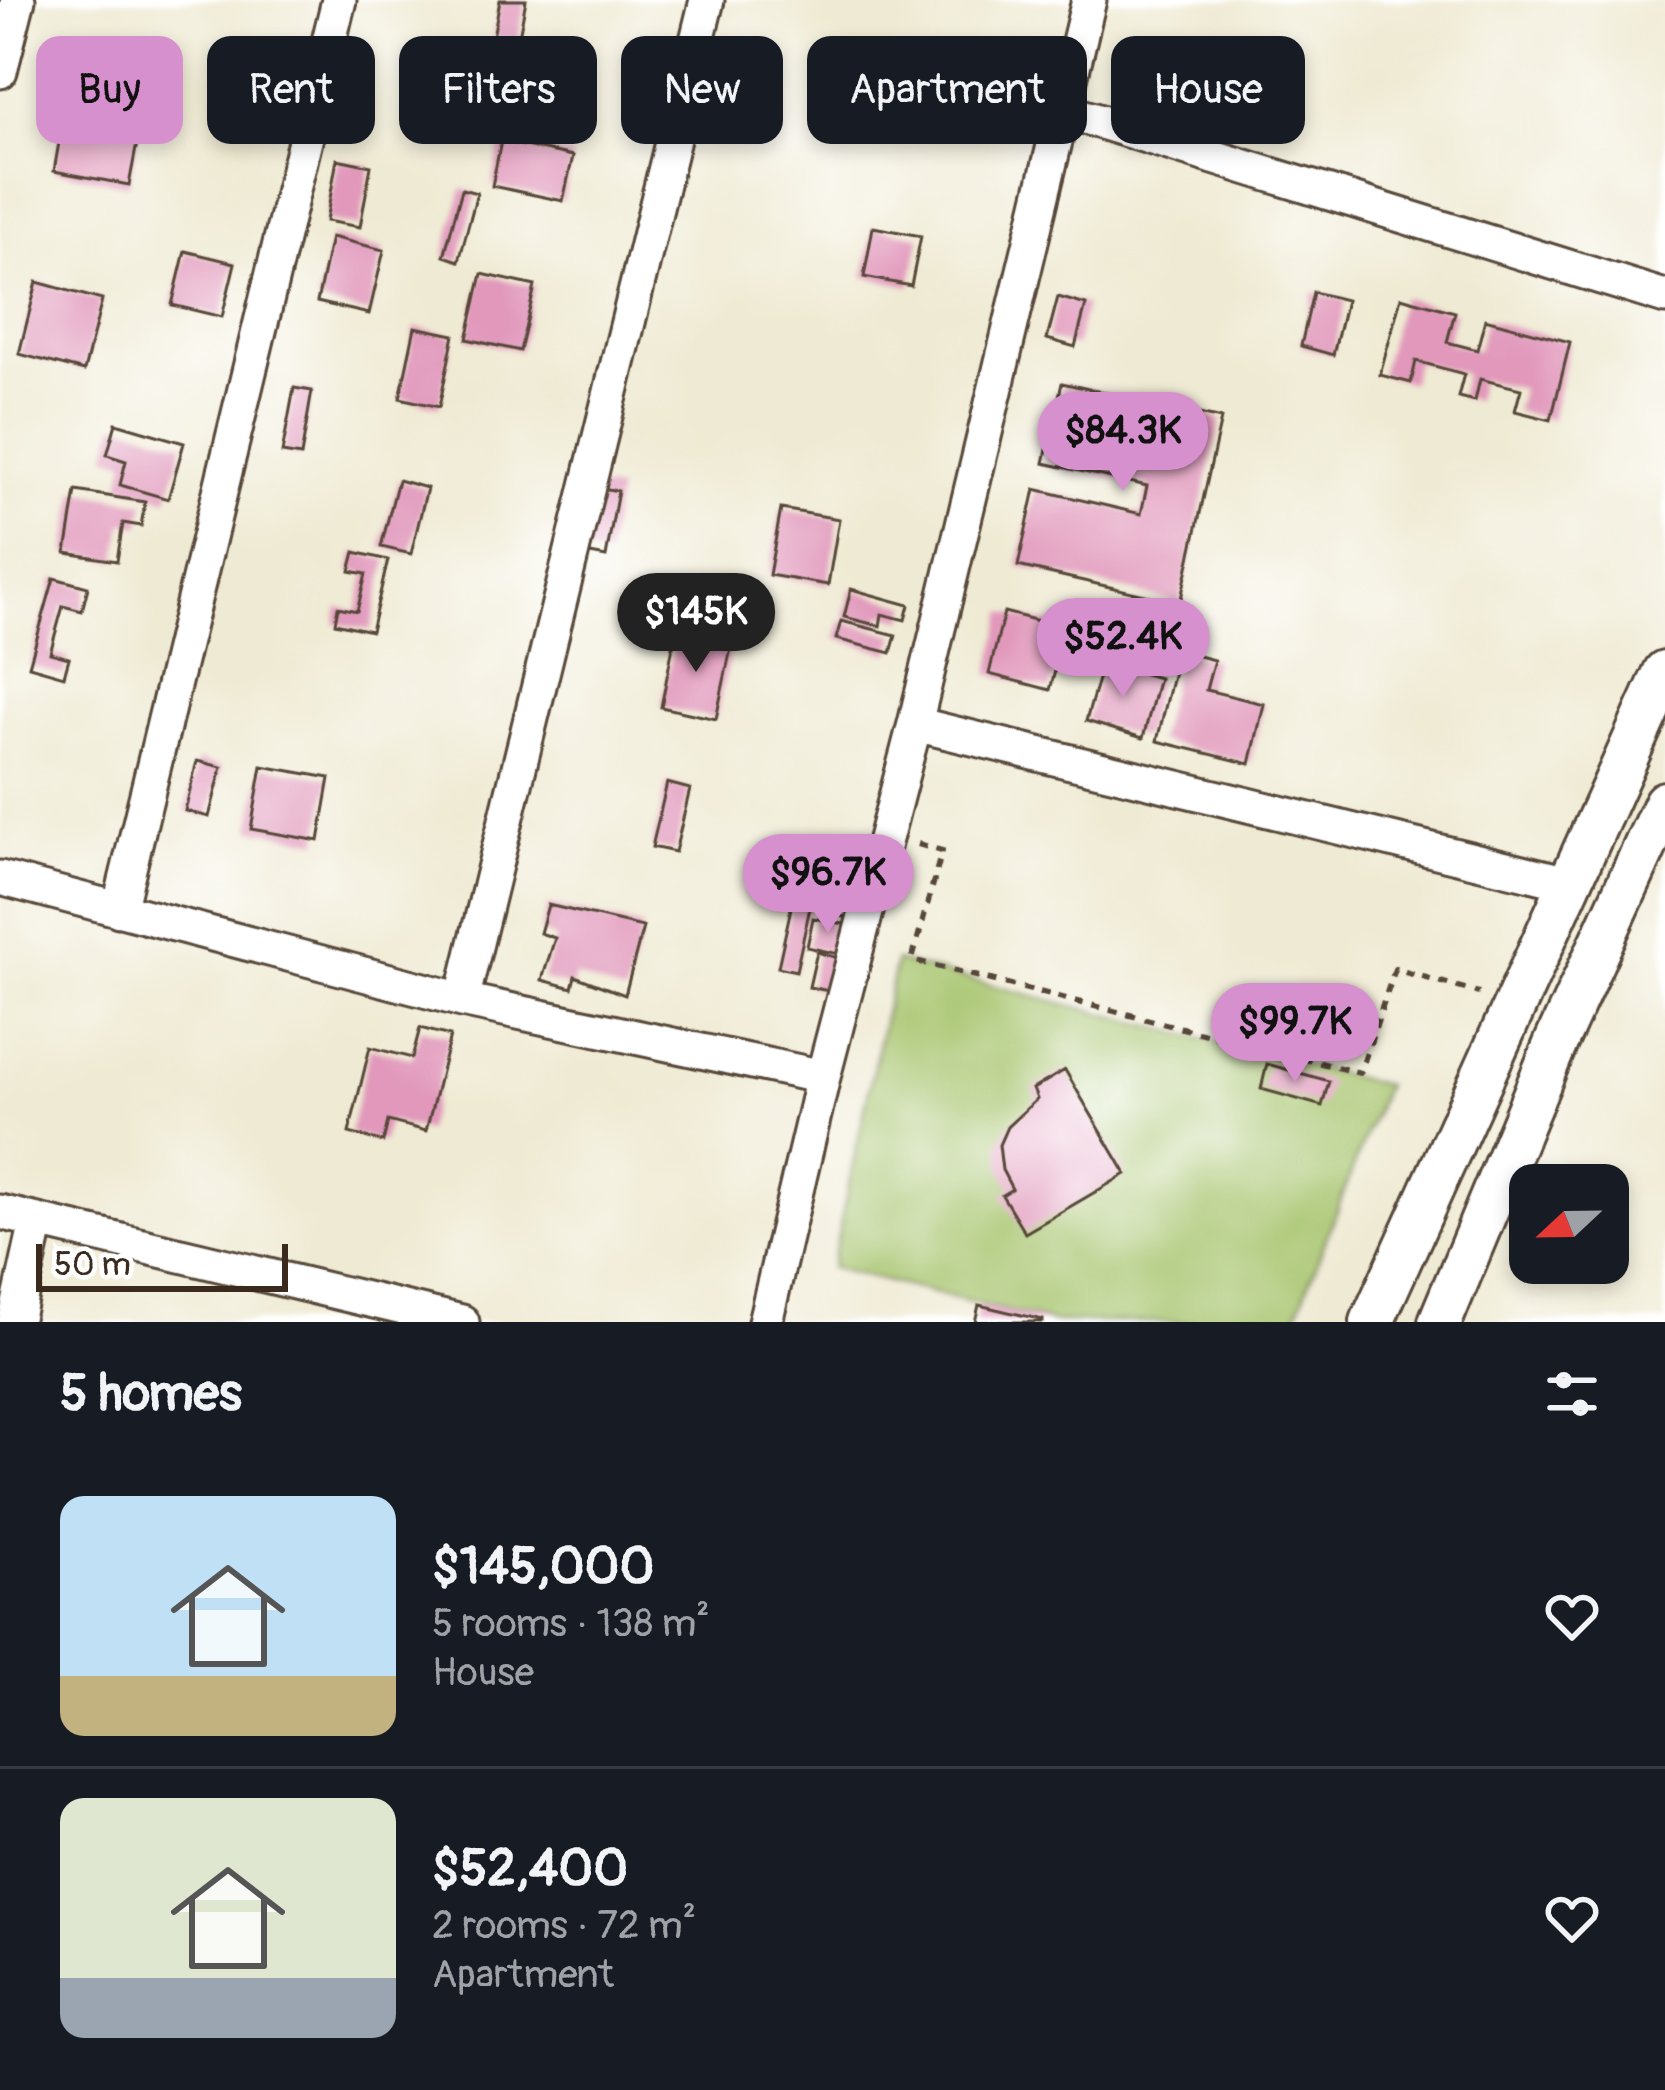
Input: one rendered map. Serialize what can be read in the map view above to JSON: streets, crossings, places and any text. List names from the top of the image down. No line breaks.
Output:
{"scale_bar":"50 m","north":"left","page":{"chip":["Buy","Rent","Filters","New","Apartment","House"],"price":["$84.3K","$145K","$52.4K","$96.7K","$99.7K"],"scale":"50 m","heading":"5 homes","list":[{"name":"$145,000","note":"5 rooms · 138 m² · House"},{"name":"$52,400","note":"2 rooms · 72 m² · Apartment"}]}}
